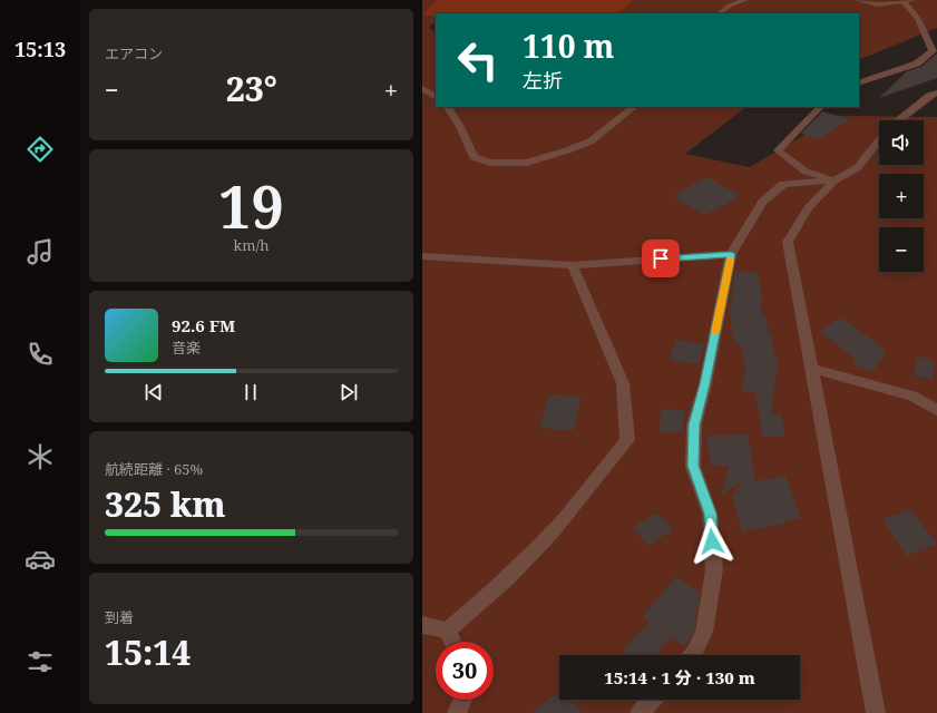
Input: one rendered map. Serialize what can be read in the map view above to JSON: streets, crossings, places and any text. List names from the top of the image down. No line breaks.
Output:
{"page":{"tabs":"15:13","tile":["エアコン",["19","km/h"],["航続距離 · 65%","325 km"],["到着","15:14"]],"turn":["110 m","左折"],"heat":["−","23°","+"],"map_buttons":["+","−"],"song":["92.6 FM","音楽"],"limit":"30","trip":"15:14 · 1 分 · 130 m"}}
